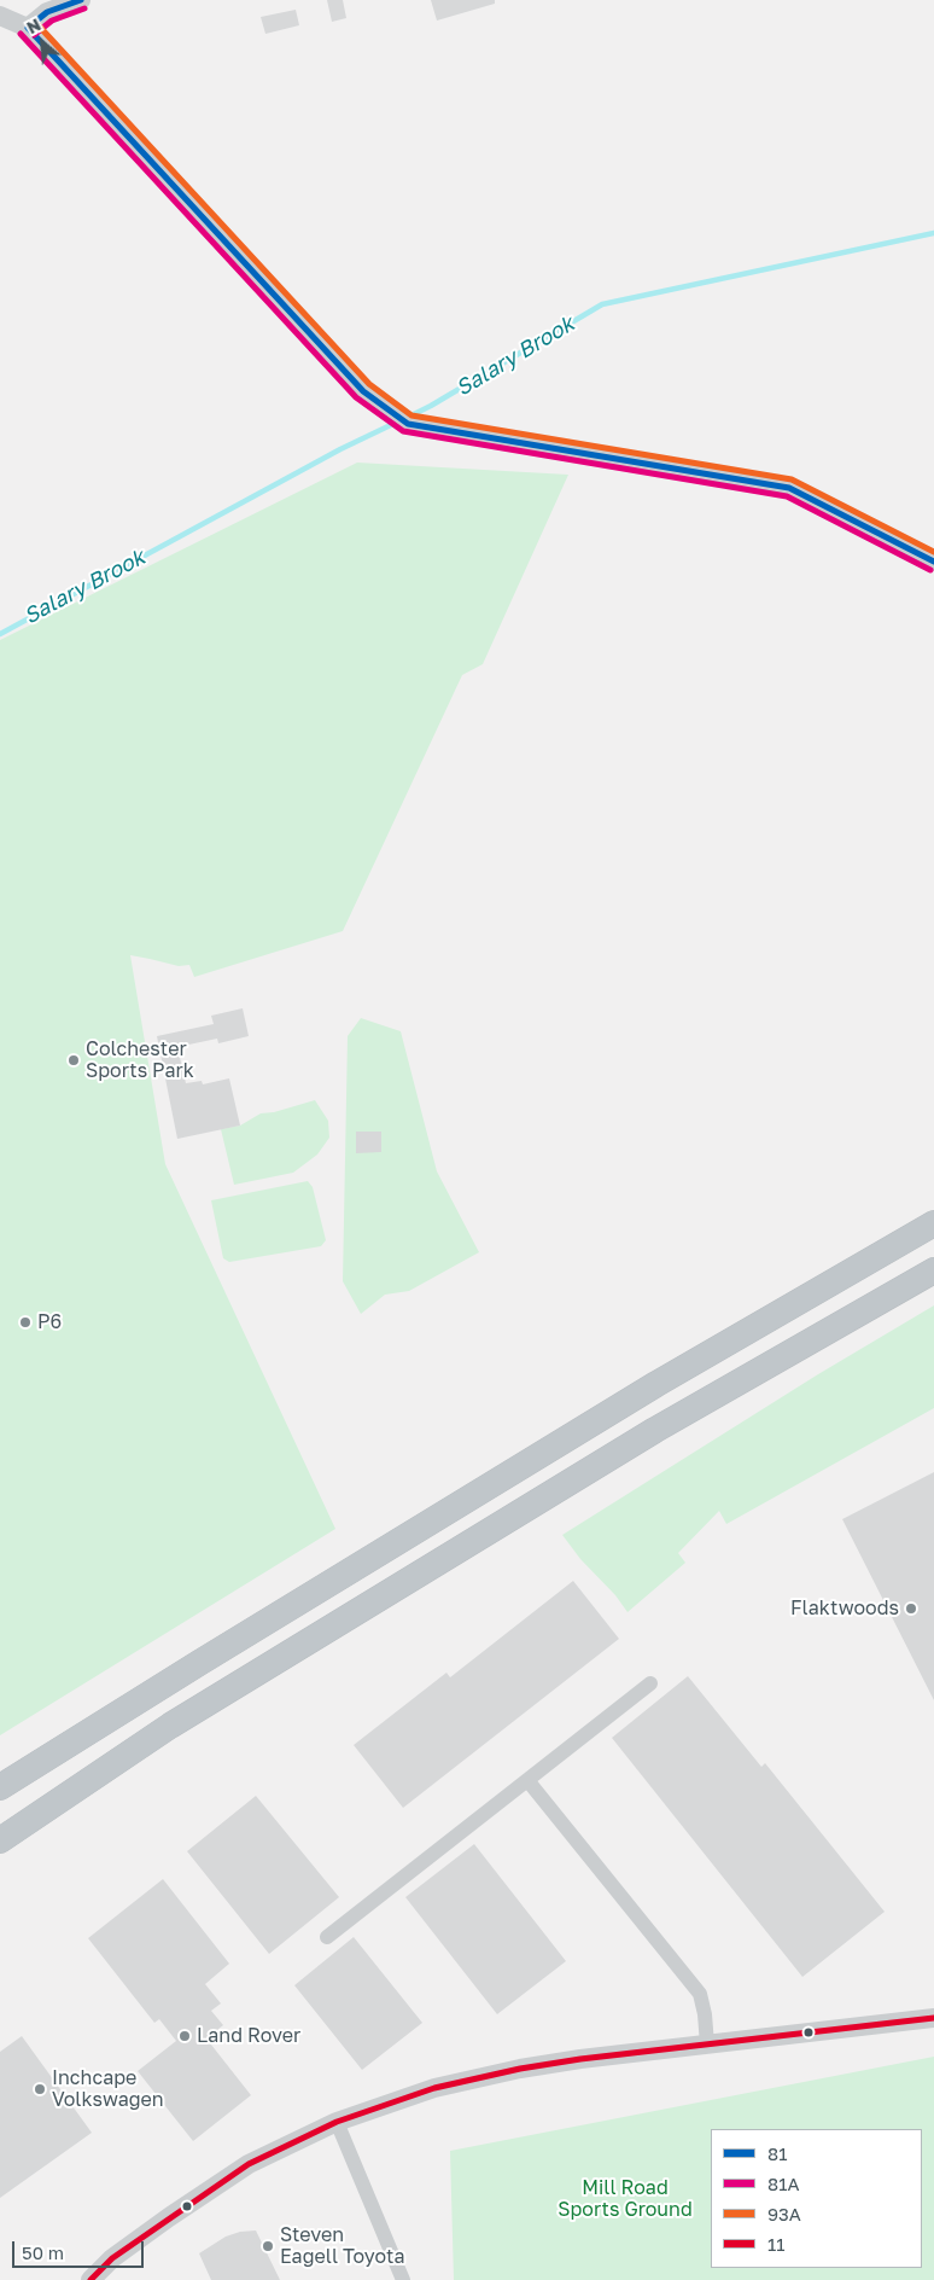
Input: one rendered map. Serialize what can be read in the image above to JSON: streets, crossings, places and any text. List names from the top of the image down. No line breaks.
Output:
{"water":["Salary Brook"],"parks":["Mill Road Sports Ground"],"places":["Colchester Sports Park","P6","Flaktwoods","Land Rover","Inchcape Volkswagen","Steven Eagell Toyota"],"lines":["transit line 81","transit line 81A","transit line 93A","transit line 11"],"legend":["81","81A","93A","11"],"scale_bar":"50 m","north":"top left"}
